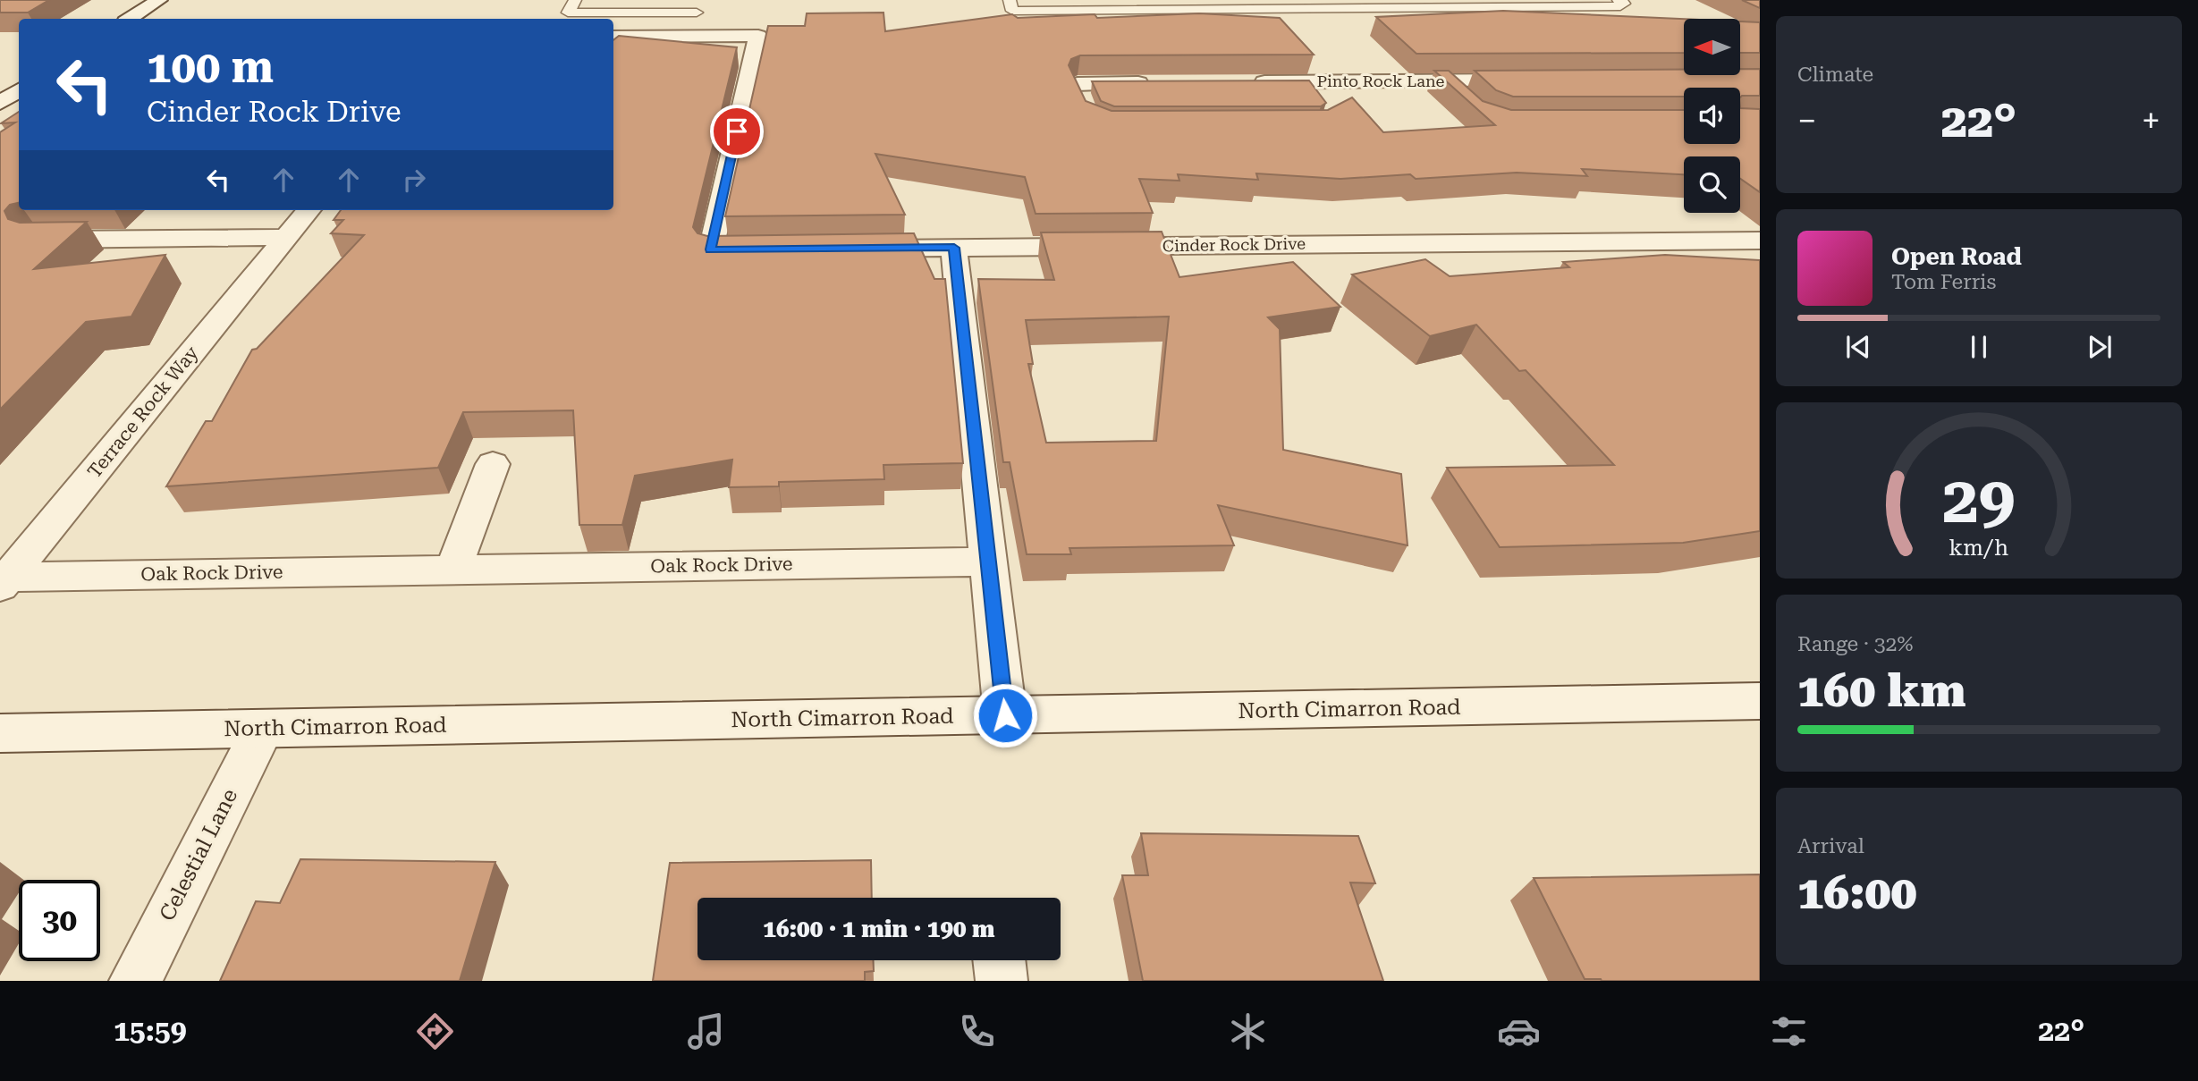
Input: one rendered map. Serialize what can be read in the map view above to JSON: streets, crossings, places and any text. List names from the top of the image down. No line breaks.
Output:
{"streets":{"street":["Pinto Rock Lane","Cinder Rock Drive","Terrace Rock Way","Oak Rock Drive","North Cimarron Road","Celestial Lane"]},"crossings":[["Terrace Rock Way","Oak Rock Drive"],["North Cimarron Road","Celestial Lane"]],"north":"left","page":{"tile":["Climate",["Range · 32%","160 km"],["Arrival","16:00"]],"turn":["100 m","Cinder Rock Drive"],"heat":["−","22°","+"],"song":["Open Road","Tom Ferris"],"limit":"30","trip":"16:00 · 1 min · 190 m","tabs":["15:59","22°"],"gauge":["29","km/h"]}}
